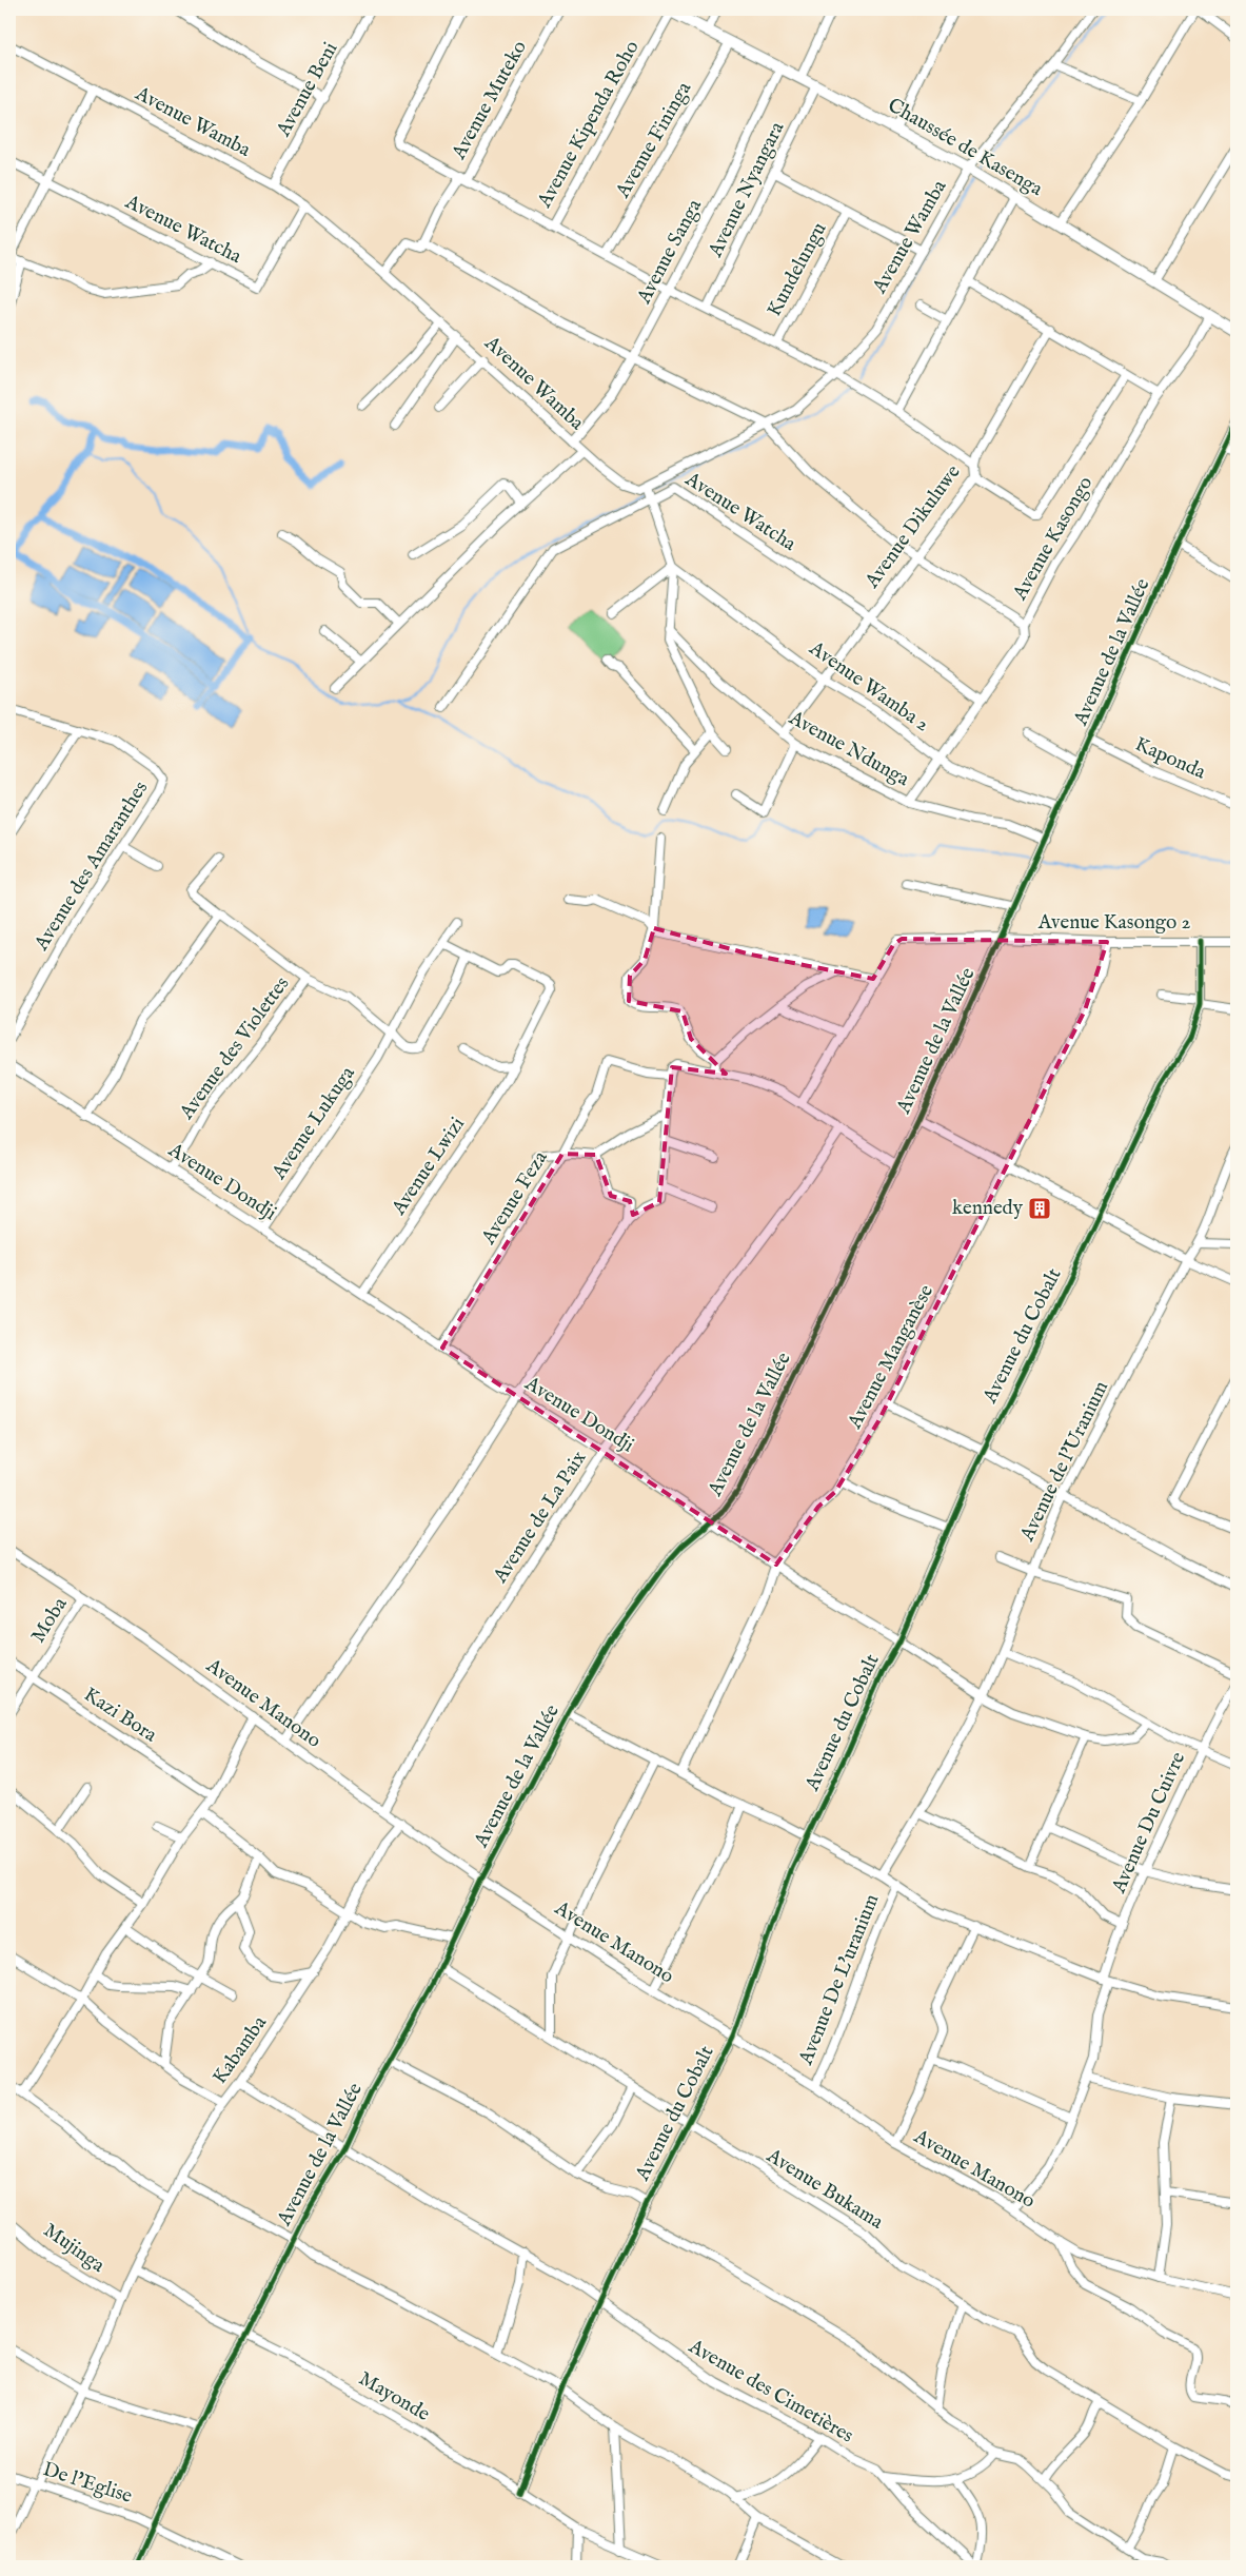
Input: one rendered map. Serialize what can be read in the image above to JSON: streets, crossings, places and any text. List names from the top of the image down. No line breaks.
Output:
{"streets":{"main road":["Chaussée de Kasenga"],"street":["Avenue Beni","Avenue Muteko","Avenue Wamba","Avenue Kipenda Roho","Avenue Fininga","Avenue Nyangara","Avenue Watcha","Avenue Sanga","Kundelungu","Avenue Dikuluwe","Avenue Kasongo","Avenue de la Vallée","Avenue Wamba 2","Avenue Ndunga","Kaponda","Avenue des Amaranthes","Avenue Kasongo 2","Avenue des Violettes","Avenue Lukuga","Avenue Lwizi","Avenue Dondji","Avenue Feza","Avenue du Cobalt","Avenue Manganèse","Avenue de l'Uranium","Avenue de La Paix","Moba","Avenue Manono","Kazi Bora","Avenue Du Cuivre","Avenue De L'uranium","Kabamba","Avenue Bukama","Mujinga","Avenue des Cimetières","Mayonde","De l'Eglise"]},"crossings":[["Avenue Beni","Avenue Wamba"],["Avenue Wamba","Chaussée de Kasenga"],["Avenue Wamba","Avenue Watcha"],["Avenue Wamba","Avenue Sanga"],["Avenue Kipenda Roho","Chaussée de Kasenga"],["Avenue Fininga","Chaussée de Kasenga"],["Chaussée de Kasenga","Avenue Nyangara"],["Chaussée de Kasenga","Avenue Sanga"],["Chaussée de Kasenga","Avenue Kasongo"],["Avenue Watcha","Avenue Dikuluwe"],["Avenue Watcha","Avenue Kasongo"],["Avenue Dikuluwe","Avenue Wamba 2"],["Avenue Dikuluwe","Avenue Ndunga"],["Avenue Kasongo","Avenue Wamba 2"],["Avenue Kasongo","Avenue Ndunga"],["Avenue de la Vallée","Avenue Wamba 2"],["Avenue de la Vallée","Avenue Ndunga"],["Avenue de la Vallée","Kaponda"],["Avenue de la Vallée","Avenue Kasongo 2"],["Avenue de la Vallée","Avenue Dondji"],["Avenue de la Vallée","Avenue Manono"],["Avenue de la Vallée","Avenue Bukama"],["Avenue de la Vallée","Avenue des Cimetières"],["Avenue de la Vallée","Mayonde"],["Avenue de la Vallée","De l'Eglise"],["Avenue Kasongo 2","Avenue du Cobalt"],["Avenue Kasongo 2","Avenue Manganèse"],["Avenue des Violettes","Avenue Dondji"],["Avenue Lukuga","Avenue Dondji"],["Avenue Lwizi","Avenue Dondji"],["Avenue Dondji","Avenue Feza"],["Avenue Dondji","Avenue du Cobalt"],["Avenue Dondji","Avenue Manganèse"],["Avenue Dondji","Avenue de l'Uranium"],["Avenue Dondji","Avenue de La Paix"],["Avenue du Cobalt","Avenue Manono"],["Avenue du Cobalt","Avenue Bukama"],["Avenue du Cobalt","Avenue des Cimetières"],["Avenue du Cobalt","Mayonde"],["Avenue de La Paix","Avenue Manono"],["Moba","Avenue Manono"],["Moba","Kazi Bora"],["Avenue Manono","Avenue Du Cuivre"],["Avenue Manono","Avenue De L'uranium"],["Avenue Manono","Kabamba"],["Kabamba","Avenue des Cimetières"]],"places":{"building":["kennedy"]}}
